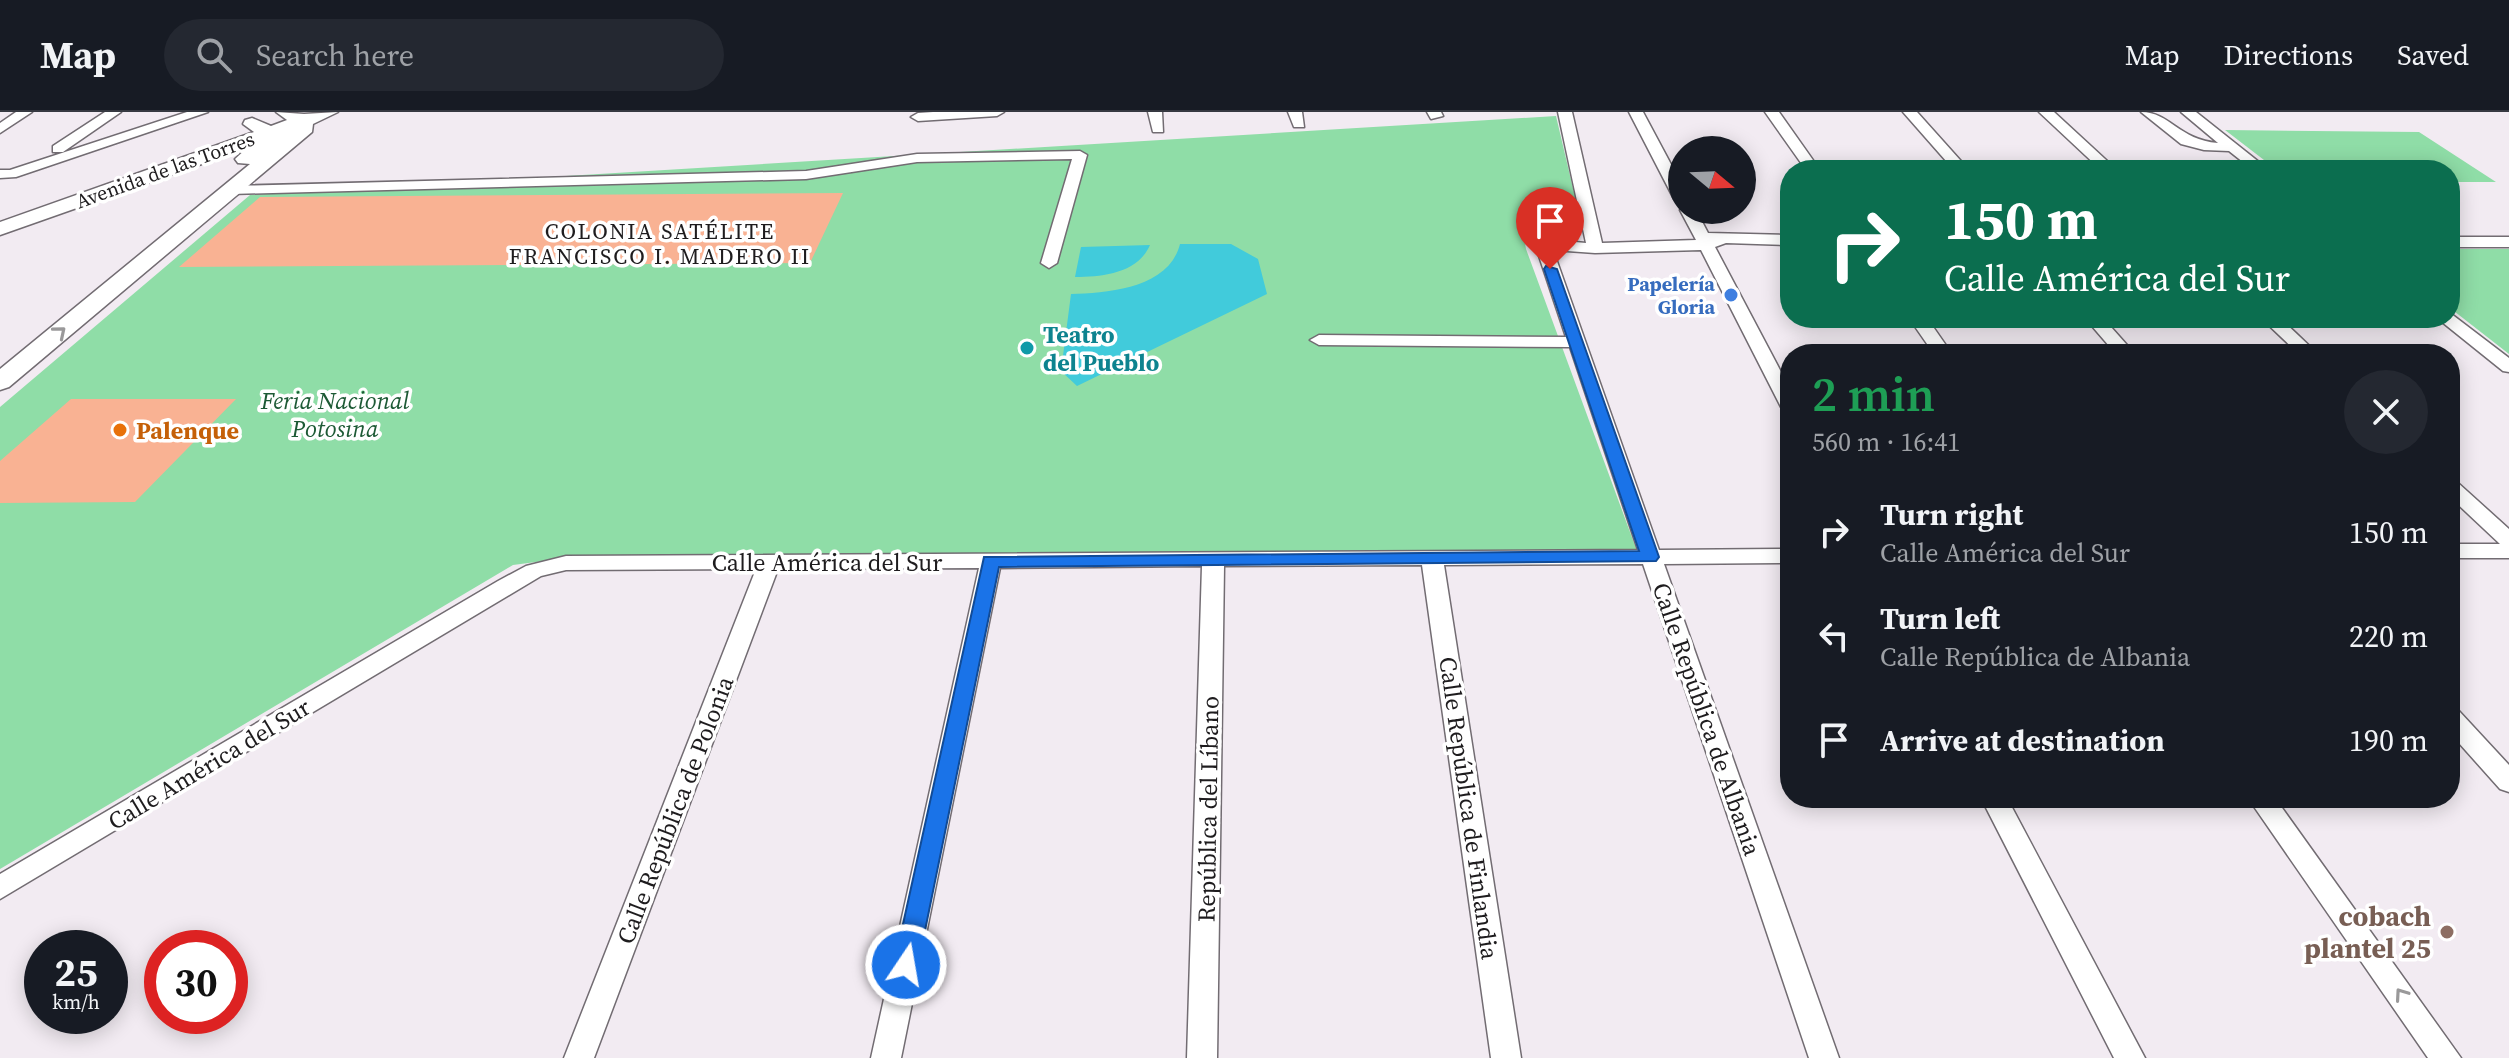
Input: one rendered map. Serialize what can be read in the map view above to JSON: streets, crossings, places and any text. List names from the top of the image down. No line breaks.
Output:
{"streets":{"street":["Avenida de las Torres","Calle América del Sur","Calle República de Albania","Calle República de Finlandia","República del Líbano","Calle República de Polonia"]},"crossings":[["Calle América del Sur","Calle República de Albania"],["Calle América del Sur","Calle República de Finlandia"],["Calle América del Sur","República del Líbano"],["Calle América del Sur","Calle República de Polonia"]],"districts":["COLONIA SATÉLITE FRANCISCO I. MADERO II"],"parks":["Feria Nacional Potosina"],"places":["Papelería Gloria","Teatro del Pueblo","Palenque","cobach plantel 25"],"north":"right","page":{"header":"Map","search":"Search here","nav":["Map","Directions","Saved"],"turn":["150 m","Calle América del Sur"],"heading":["2 min","560 m · 16:41"],"list":[{"name":"Turn right","note":"Calle América del Sur","value":"150 m"},{"name":"Turn left","note":"Calle República de Albania","value":"220 m"},{"name":"Arrive at destination","value":"190 m"}],"speed":"25 km/h","limit":"30"}}
